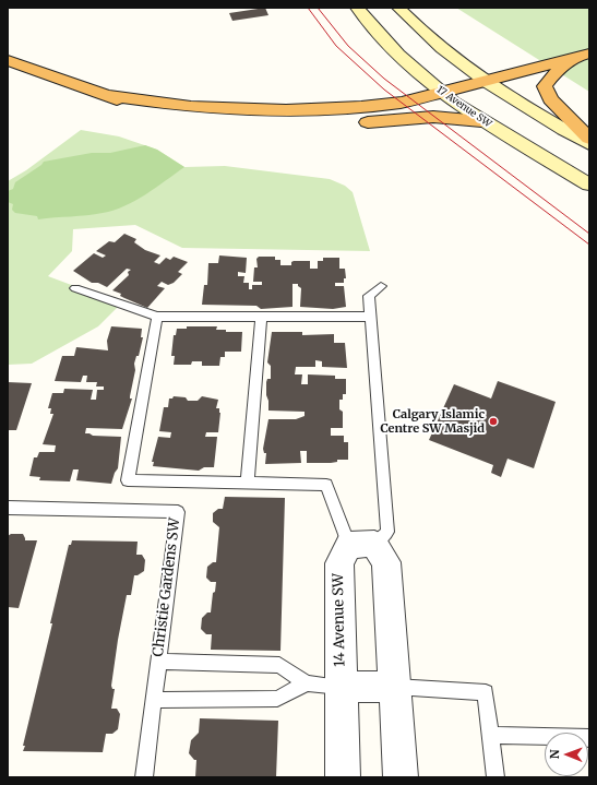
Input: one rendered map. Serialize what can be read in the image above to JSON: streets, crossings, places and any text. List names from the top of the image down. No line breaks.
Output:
{"streets":{"main road":["17 Avenue SW"],"street":["14 Avenue SW"],"lane":["Christie Gardens SW"]},"places":["Calgary Islamic Centre SW Masjid"],"north":"left"}
